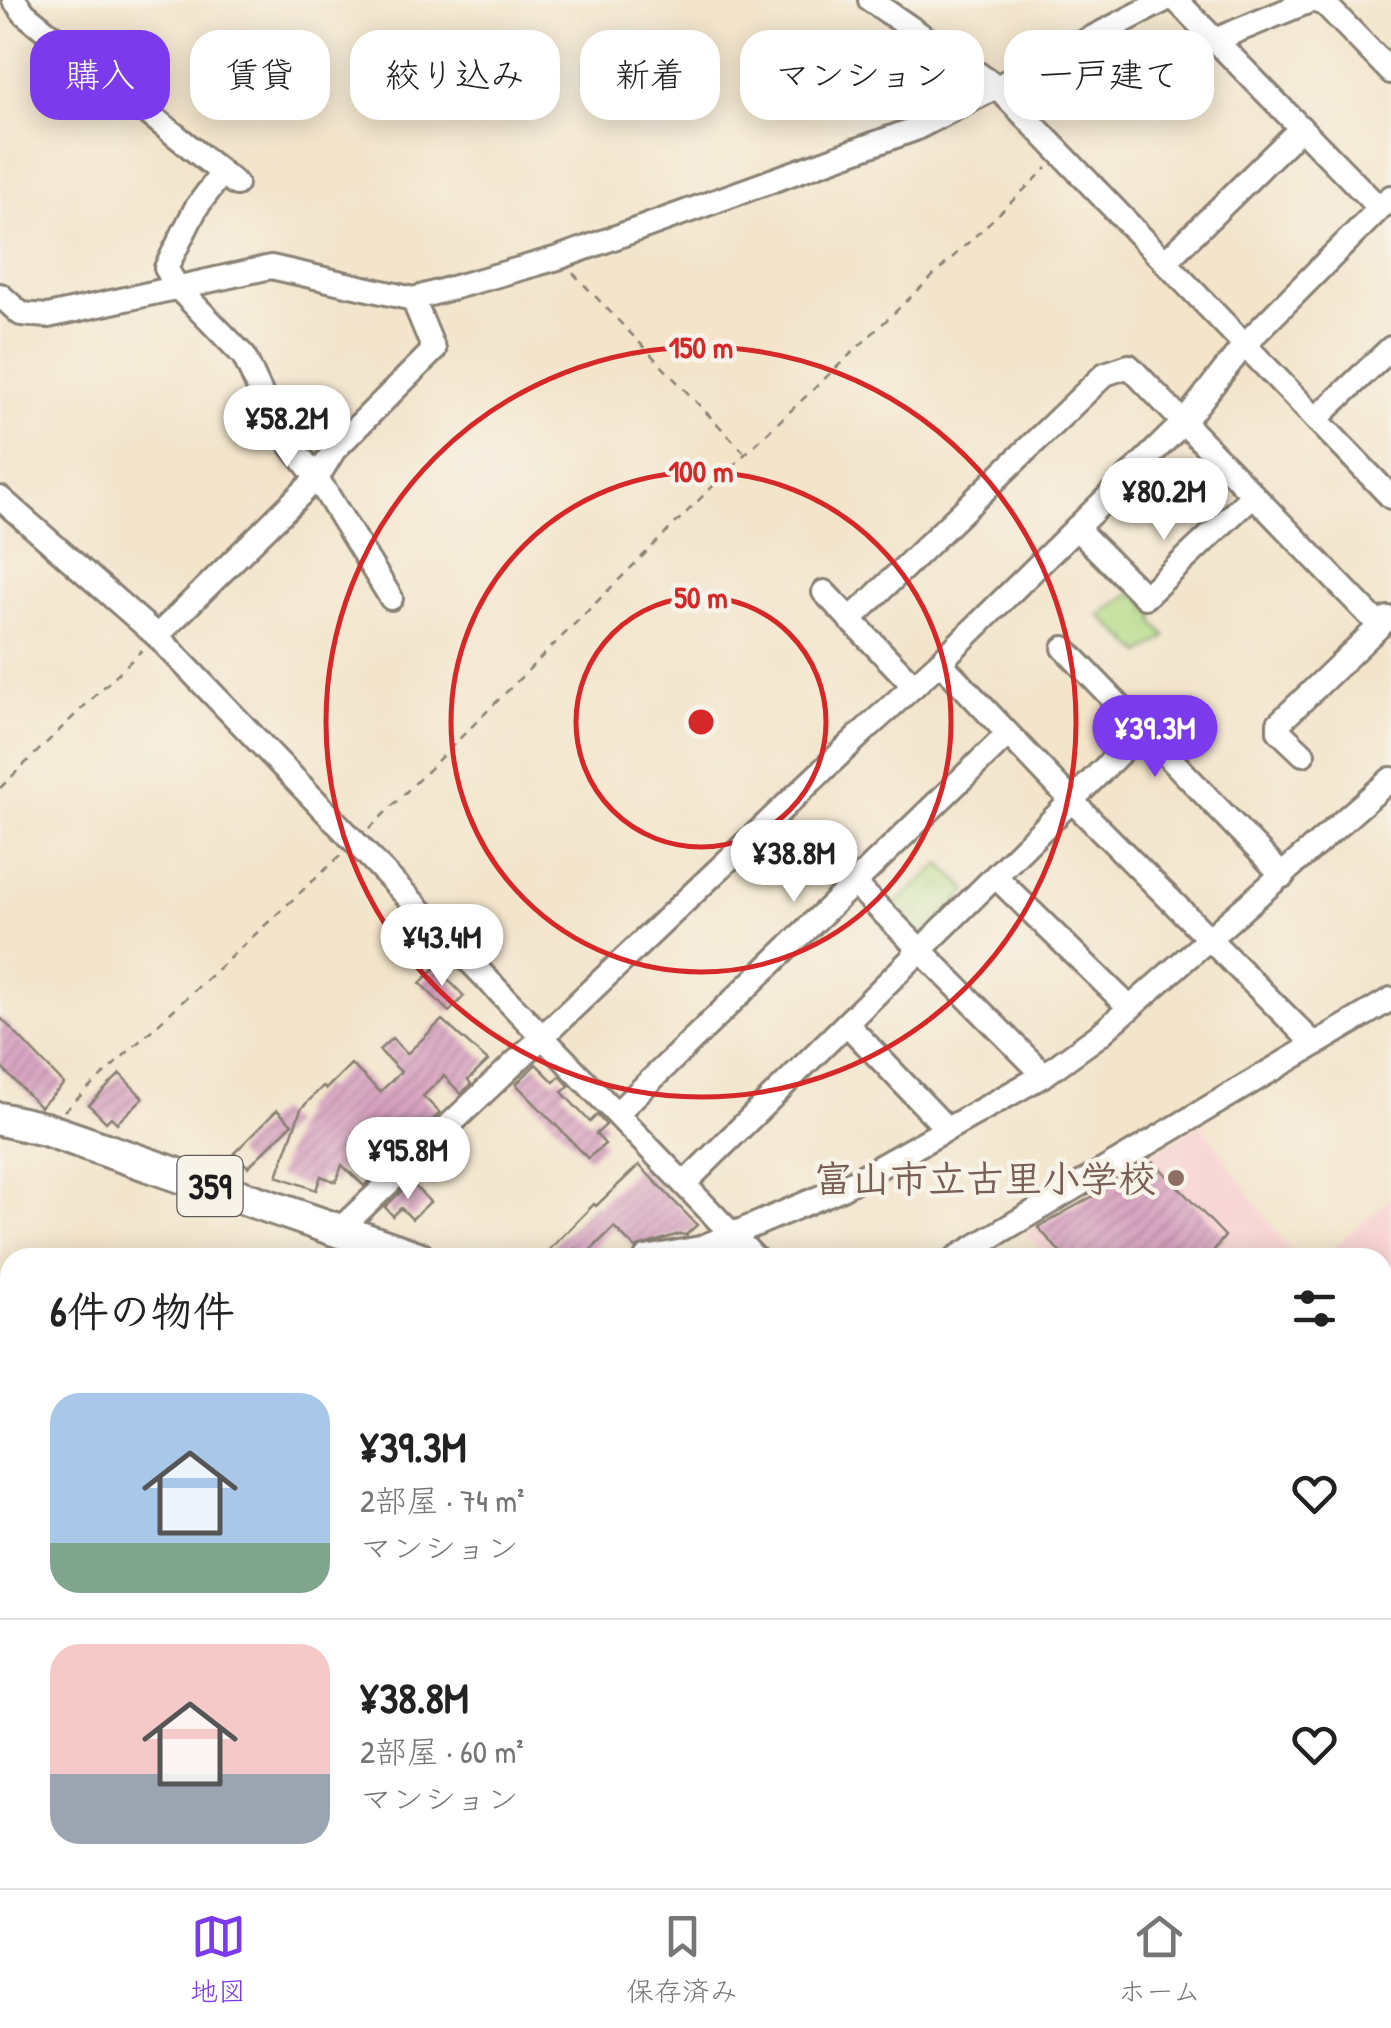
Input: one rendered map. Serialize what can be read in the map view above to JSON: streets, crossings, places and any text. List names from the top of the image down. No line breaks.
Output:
{"streets":{"highway":["359"]},"places":["富山市立古里小学校"],"page":{"chip":["購入","賃貸","絞り込み","新着","マンション","一戸建て"],"price":["¥58.2M","¥80.2M","¥39.3M","¥38.8M","¥43.4M","¥95.8M"],"heading":"6件の物件","list":[{"name":"¥39.3M","note":"2部屋 · 74 m² · マンション"},{"name":"¥38.8M","note":"2部屋 · 60 m² · マンション"}],"tabs":["地図","保存済み","ホーム"]},"rings":["150 m","100 m","50 m"]}
